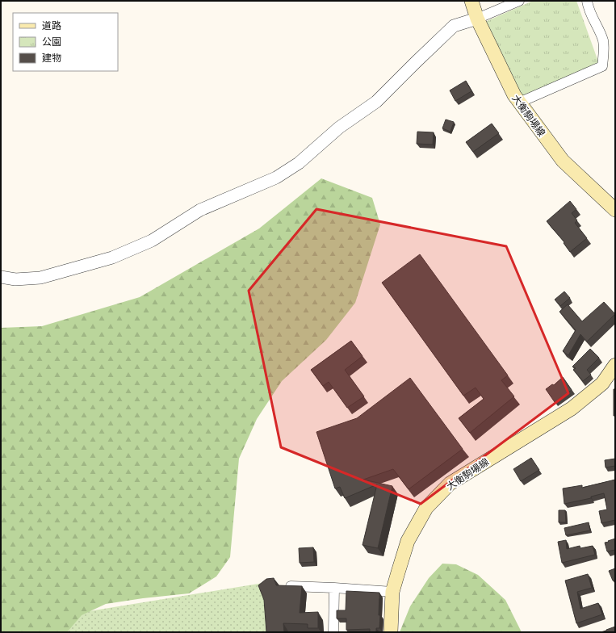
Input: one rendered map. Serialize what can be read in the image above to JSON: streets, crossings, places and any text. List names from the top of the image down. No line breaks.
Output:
{"streets":{"main road":["大衡駒場線"]},"legend":["道路","公園","建物"]}
